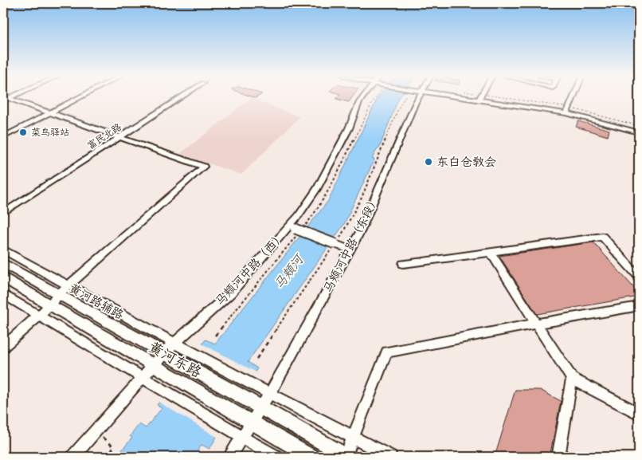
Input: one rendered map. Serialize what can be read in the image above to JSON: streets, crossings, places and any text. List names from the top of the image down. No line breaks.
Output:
{"streets":{"main road":["黄河东路"],"street":["富民北路","马颊河中路（东段）","马颊河中路（西）","黄河路辅路"]},"crossings":[["马颊河中路（东段）","黄河路辅路"],["马颊河中路（东段）","黄河东路"],["马颊河中路（西）","黄河路辅路"],["马颊河中路（西）","黄河东路"]],"water":["马颊河"],"places":["菜鸟驿站","东白仓教会"]}
